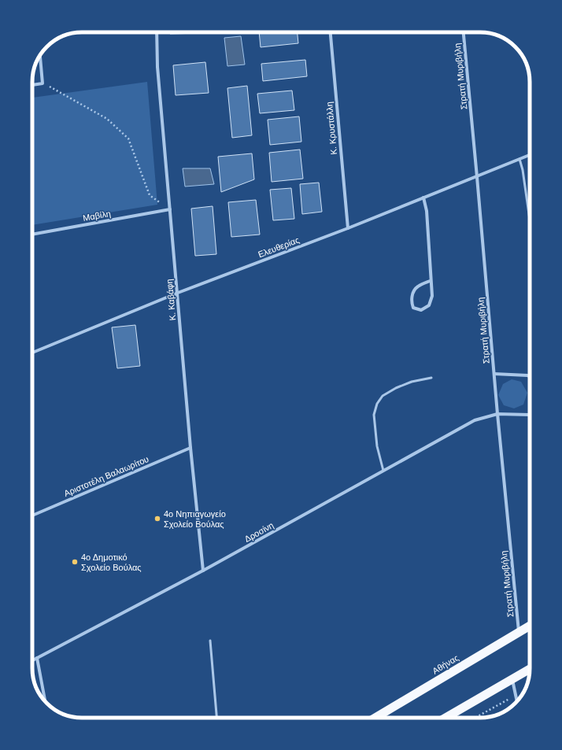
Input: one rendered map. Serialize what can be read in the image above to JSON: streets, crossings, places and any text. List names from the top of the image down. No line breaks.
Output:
{"streets":{"highway":["Αθήνας"],"street":["Στρατή Μυριβήλη","Κ. Κρυστάλλη","Μαβίλη","Ελευθερίας","Κ. Καβάφη","Αριστοτέλη Βαλαωρίτου","Δροσίνη"]},"crossings":[["Στρατή Μυριβήλη","Ελευθερίας"],["Στρατή Μυριβήλη","Δροσίνη"],["Στρατή Μυριβήλη","Αθήνας"],["Κ. Κρυστάλλη","Ελευθερίας"],["Μαβίλη","Κ. Καβάφη"],["Ελευθερίας","Κ. Καβάφη"],["Κ. Καβάφη","Αριστοτέλη Βαλαωρίτου"],["Κ. Καβάφη","Δροσίνη"]],"places":["4ο Νηπιαγωγείο Σχολείο Βούλας","4ο Δημοτικό Σχολείο Βούλας"]}
